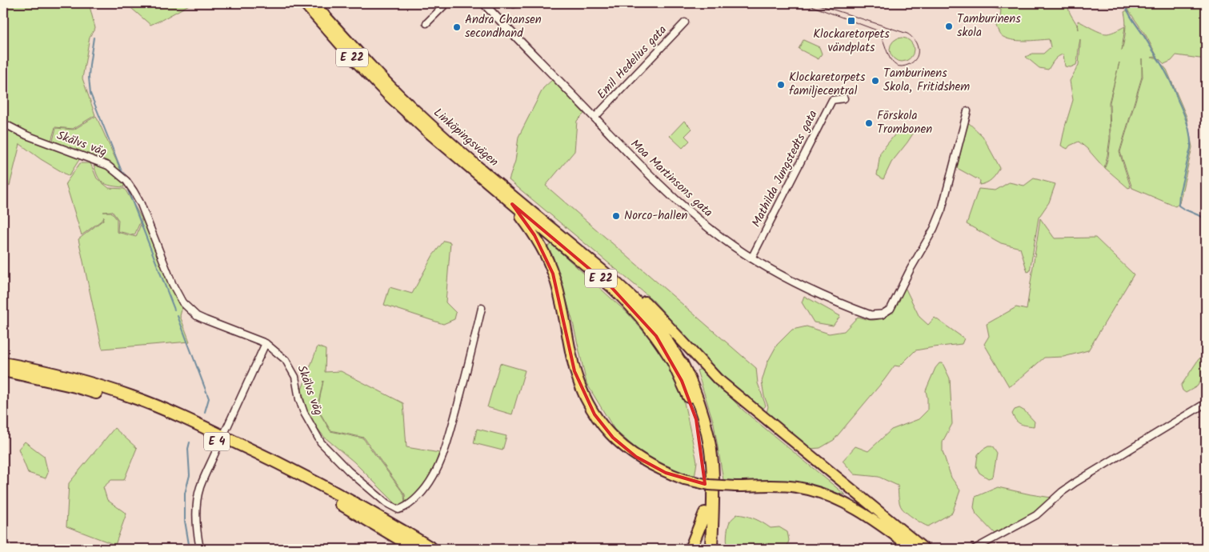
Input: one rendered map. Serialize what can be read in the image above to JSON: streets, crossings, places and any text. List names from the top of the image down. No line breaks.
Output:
{"streets":{"highway":["E 22","Linköpingsvägen","E 4"],"street":["Emil Hedelius gata","Skälvs väg","Mathilda Jungstedts gata","Moa Martinsons gata"]},"crossings":[["E 22","Linköpingsvägen"],["Emil Hedelius gata","Moa Martinsons gata"],["Mathilda Jungstedts gata","Moa Martinsons gata"]],"places":{"transit":["Klockaretorpets vändplats"],"other":["Tamburinens skola","Andra Chansen secondhand","Tamburinens Skola, Fritidshem","Klockaretorpets familjecentral","Förskola Trombonen","Norco-hallen"]}}
